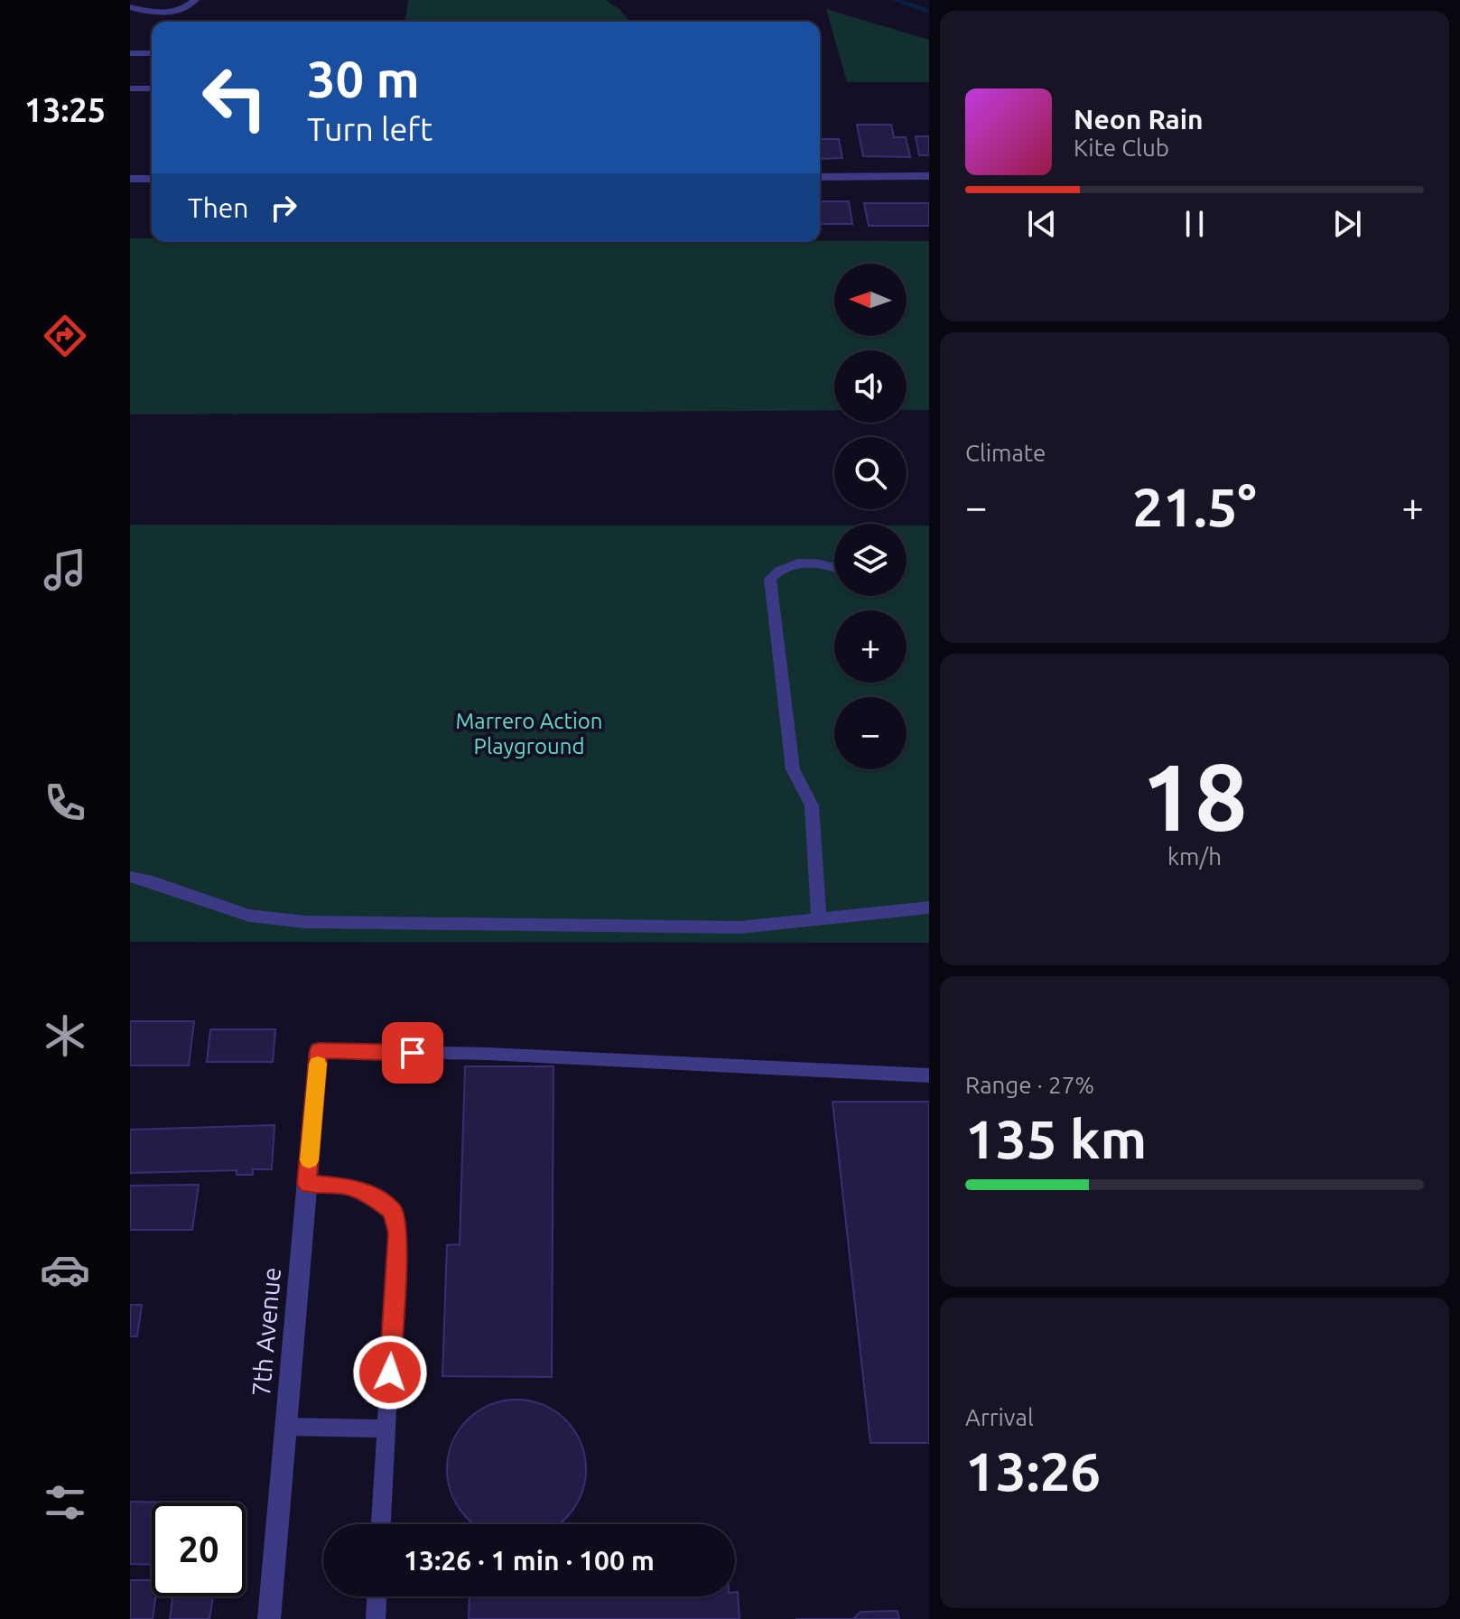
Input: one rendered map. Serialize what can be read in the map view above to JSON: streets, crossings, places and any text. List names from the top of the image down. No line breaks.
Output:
{"streets":{"street":["7th Avenue"]},"parks":["Marrero Action Playground"],"north":"left","page":{"tabs":"13:25","turn":["30 m","Turn left"],"song":["Neon Rain","Kite Club"],"then":"Then","map_buttons":["+","−"],"tile":["Climate",["18","km/h"],["Range · 27%","135 km"],["Arrival","13:26"]],"heat":["−","21.5°","+"],"limit":"20","trip":"13:26 · 1 min · 100 m"}}
